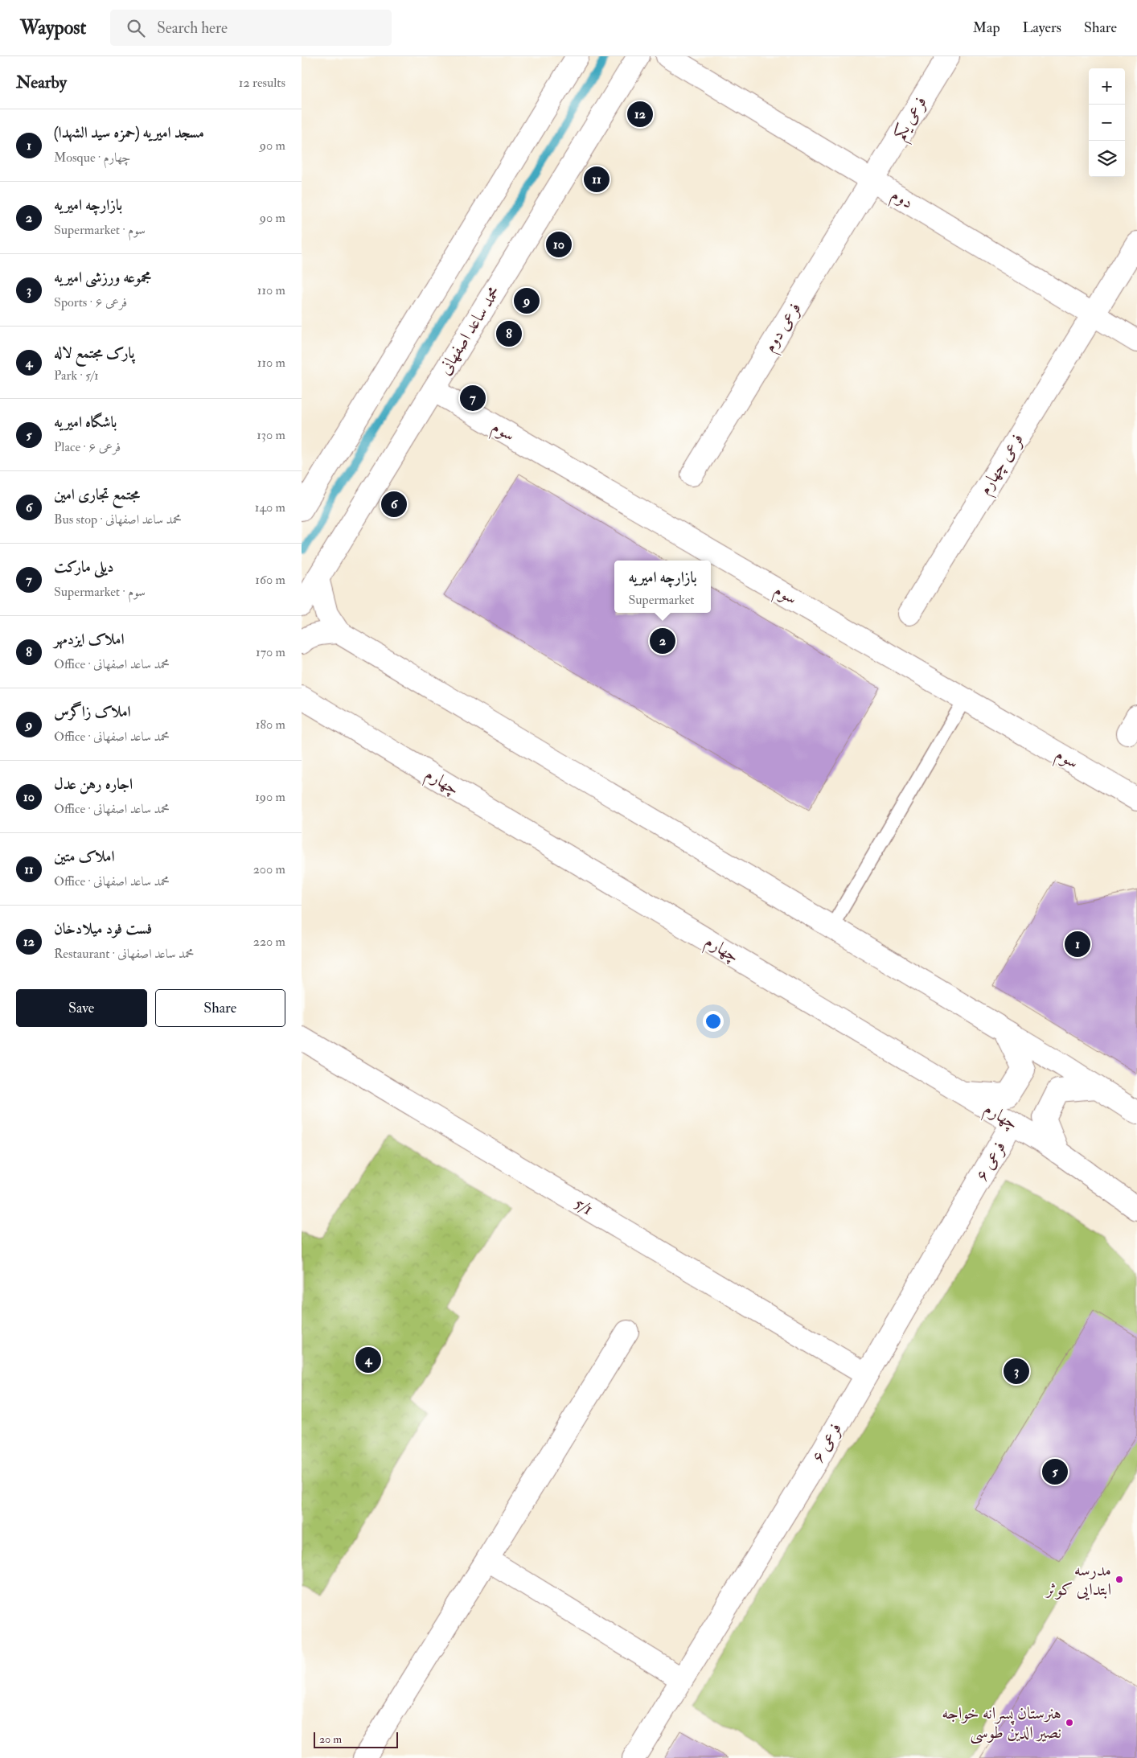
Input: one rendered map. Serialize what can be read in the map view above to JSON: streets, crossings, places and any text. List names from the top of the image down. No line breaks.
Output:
{"streets":{"street":["فرعی یکم","دوم","فرعی دوم","محمد ساعد اصفهانی","سوم","فرعی چهارم","چهارم","فرعی ۶","5/1"]},"crossings":[["فرعی یکم","دوم"],["فرعی یکم","فرعی دوم"],["دوم","فرعی دوم"],["دوم","فرعی چهارم"],["محمد ساعد اصفهانی","سوم"],["چهارم","فرعی ۶"],["فرعی ۶","5/1"]],"places":["مدرسه ابتدایی کوثر","هنرستان پسرانه خواجه نصیر الدین طوسی"],"scale_bar":"20 m","page":{"header":"Waypost","search":"Search here","nav":["Map","Layers","Share"],"heading":["Nearby","12 results"],"map_buttons":["+","−"],"pins":["12","11","10","9","8","7","6","2","1","4","3","5"],"list":[{"mark":"1","name":"مسجد امیریه (حمزه سید الشهدا)","note":"Mosque · چهارم","value":"90 m"},{"mark":"2","name":"بازارچه امیریه","note":"Supermarket · سوم","value":"90 m"},{"mark":"3","name":"مجموعه ورزشی امیریه","note":"Sports · فرعی ۶","value":"110 m"},{"mark":"4","name":"پارک مجتمع لاله","note":"Park · 5/1","value":"110 m"},{"mark":"5","name":"باشگاه امیریه","note":"Place · فرعی ۶","value":"130 m"},{"mark":"6","name":"مجتمع تجاری امین","note":"Bus stop · محمد ساعد اصفهانی","value":"140 m"},{"mark":"7","name":"دیلی مارکت","note":"Supermarket · سوم","value":"160 m"},{"mark":"8","name":"املاک ایزدمهر","note":"Office · محمد ساعد اصفهانی","value":"170 m"},{"mark":"9","name":"املاک زاگرس","note":"Office · محمد ساعد اصفهانی","value":"180 m"},{"mark":"10","name":"اجاره رهن عدل","note":"Office · محمد ساعد اصفهانی","value":"190 m"},{"mark":"11","name":"املاک متین","note":"Office · محمد ساعد اصفهانی","value":"200 m"},{"mark":"12","name":"فست فود میلادخان","note":"Restaurant · محمد ساعد اصفهانی","value":"220 m"}],"popup":["بازارچه امیریه","Supermarket"],"buttons":["Save","Share"],"scale":"20 m"}}
